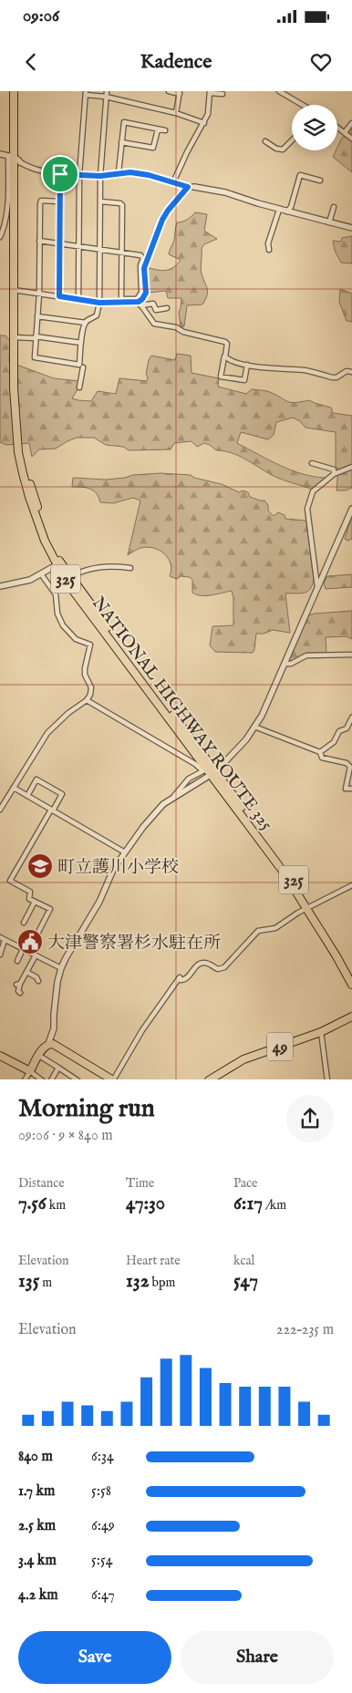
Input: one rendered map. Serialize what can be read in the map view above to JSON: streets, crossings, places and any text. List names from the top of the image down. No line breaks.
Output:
{"streets":{"main road":["325","NATIONAL HIGHWAY ROUTE 325","49"]},"places":{"school or university":["町立護川小学校"],"public building":["大津警察署杉水駐在所"]},"page":{"status":"09:06","header":"Kadence","heading":["Morning run","09:06 · 9 × 840 m"],"stats":[["Distance","7.56 km"],["Time","47:30"],["Pace","6:17 /km"],["Elevation","135 m"],["Heart rate","132 bpm"],["kcal","547"]],"chart":["Elevation","222–235 m"],"list":[{"name":"840 m","note":"6:34"},{"name":"1.7 km","note":"5:58"},{"name":"2.5 km","note":"6:49"},{"name":"3.4 km","note":"5:54"},{"name":"4.2 km","note":"6:47"}],"buttons":["Save","Share"]}}
